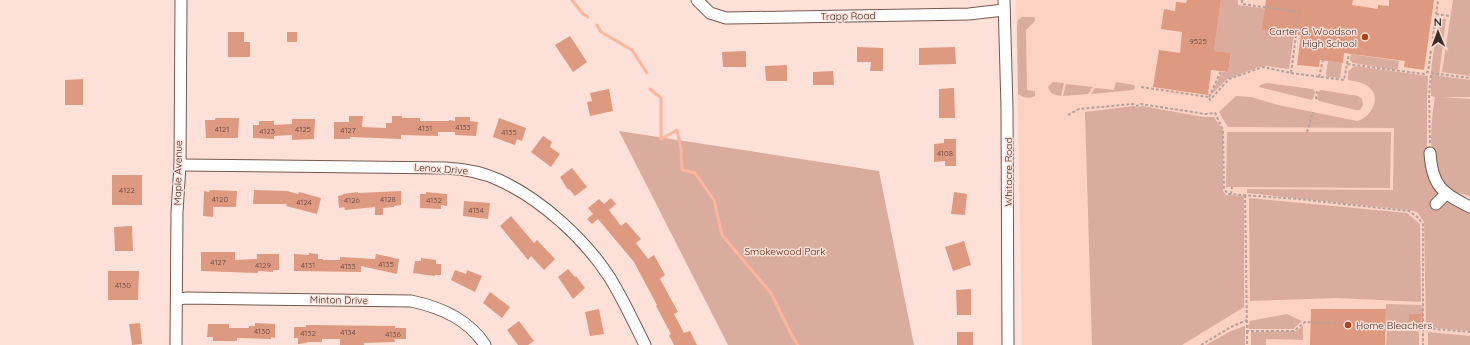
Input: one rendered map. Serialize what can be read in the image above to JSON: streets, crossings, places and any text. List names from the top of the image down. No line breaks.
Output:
{"streets":{"street":["Trapp Road","Lenox Drive","Whitacre Road","Maple Avenue","Minton Drive"]},"crossings":[["Trapp Road","Whitacre Road"],["Lenox Drive","Maple Avenue"],["Maple Avenue","Minton Drive"]],"parks":["Smokewood Park"],"places":["Carter G. Woodson High School","Home Bleachers"],"house_numbers":["9525","4133","4131","4121","4125","4127","4123","4135","4108","4122","4120","4128","4126","4132","4124","4134","4127","4135","4129","4131","4133","4130","4130","4134","4132","4136"],"north":"top"}
